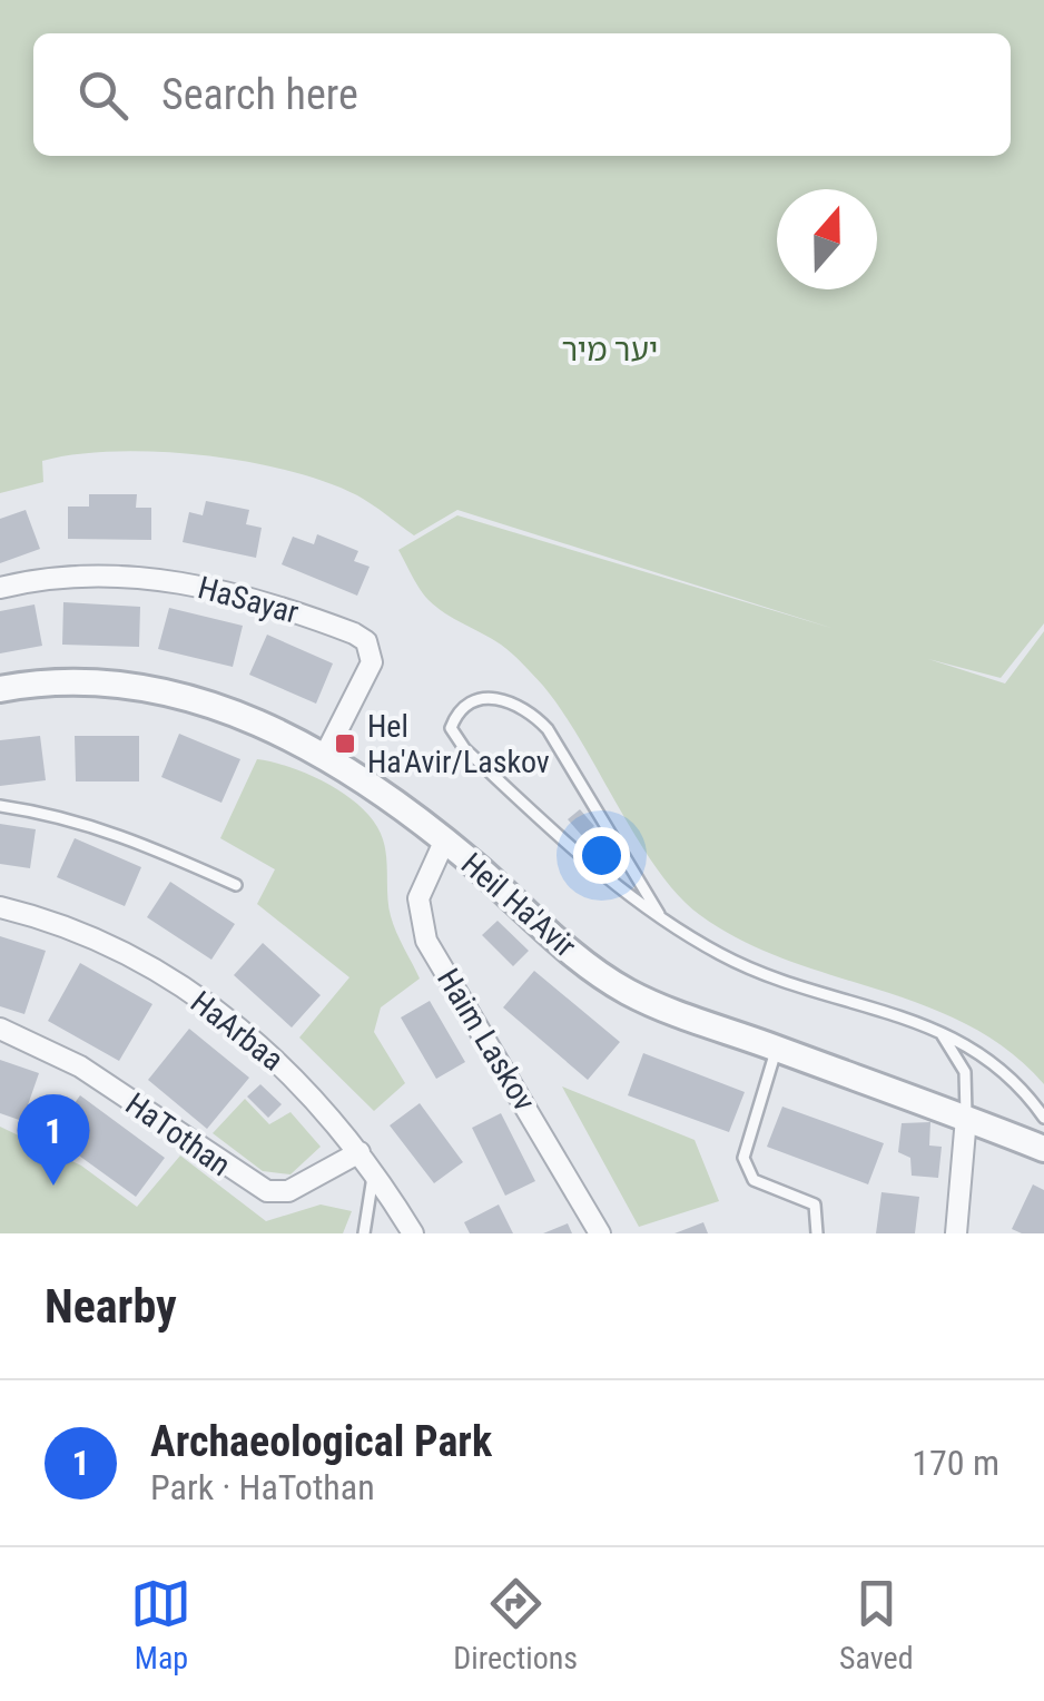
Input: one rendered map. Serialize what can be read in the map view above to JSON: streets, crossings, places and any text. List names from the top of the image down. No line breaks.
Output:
{"streets":{"street":["HaSayar","Heil Ha'Avir","HaArbaa","Haim Laskov","HaTothan"]},"crossings":[["HaSayar","Heil Ha'Avir"],["Heil Ha'Avir","Haim Laskov"],["HaArbaa","HaTothan"]],"parks":["יער מיר"],"places":{"transit":["Hel Ha'Avir/Laskov"]},"north":"top","page":{"search":"Search here","pins":"1","heading":"Nearby","list":[{"mark":"1","name":"Archaeological Park","note":"Park · HaTothan","value":"170 m"}],"nav":["Map","Directions","Saved"]}}
